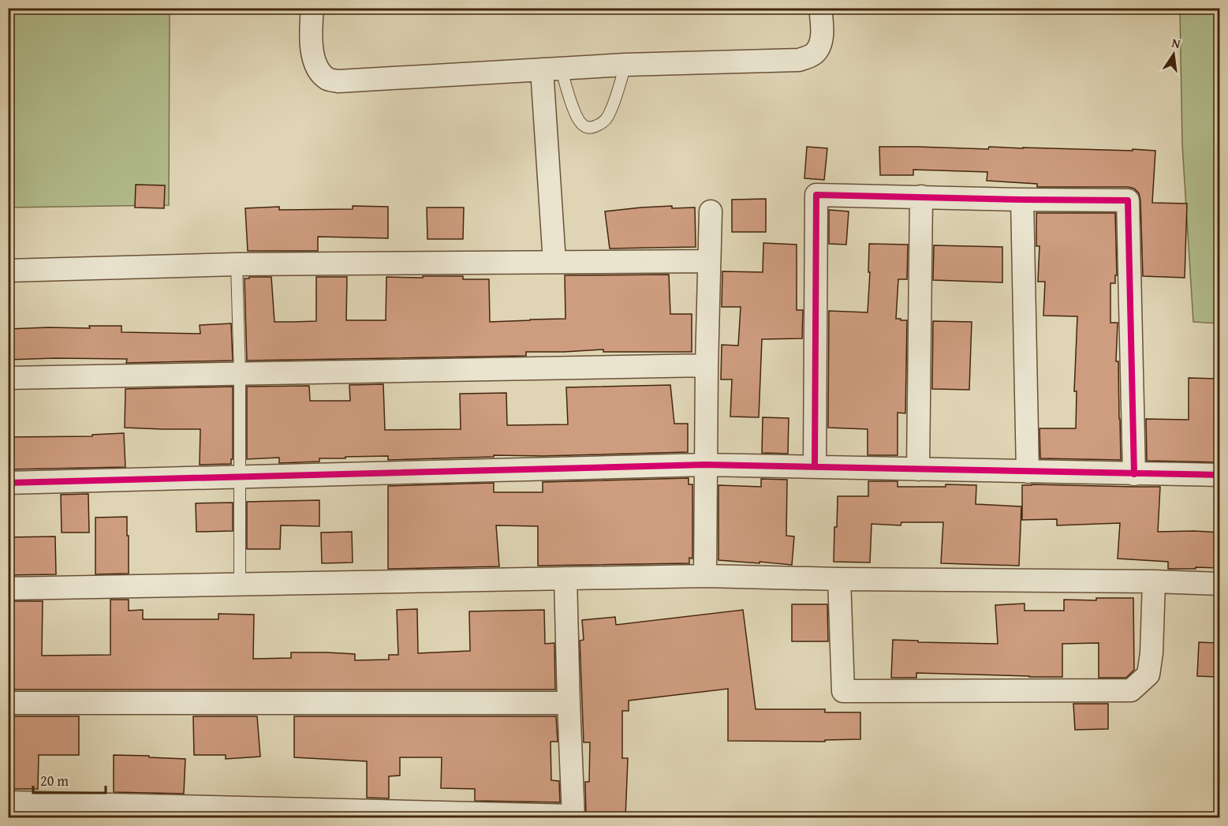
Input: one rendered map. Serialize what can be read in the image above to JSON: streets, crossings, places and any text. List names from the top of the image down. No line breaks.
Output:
{"scale_bar":"20 m","north":"top"}
